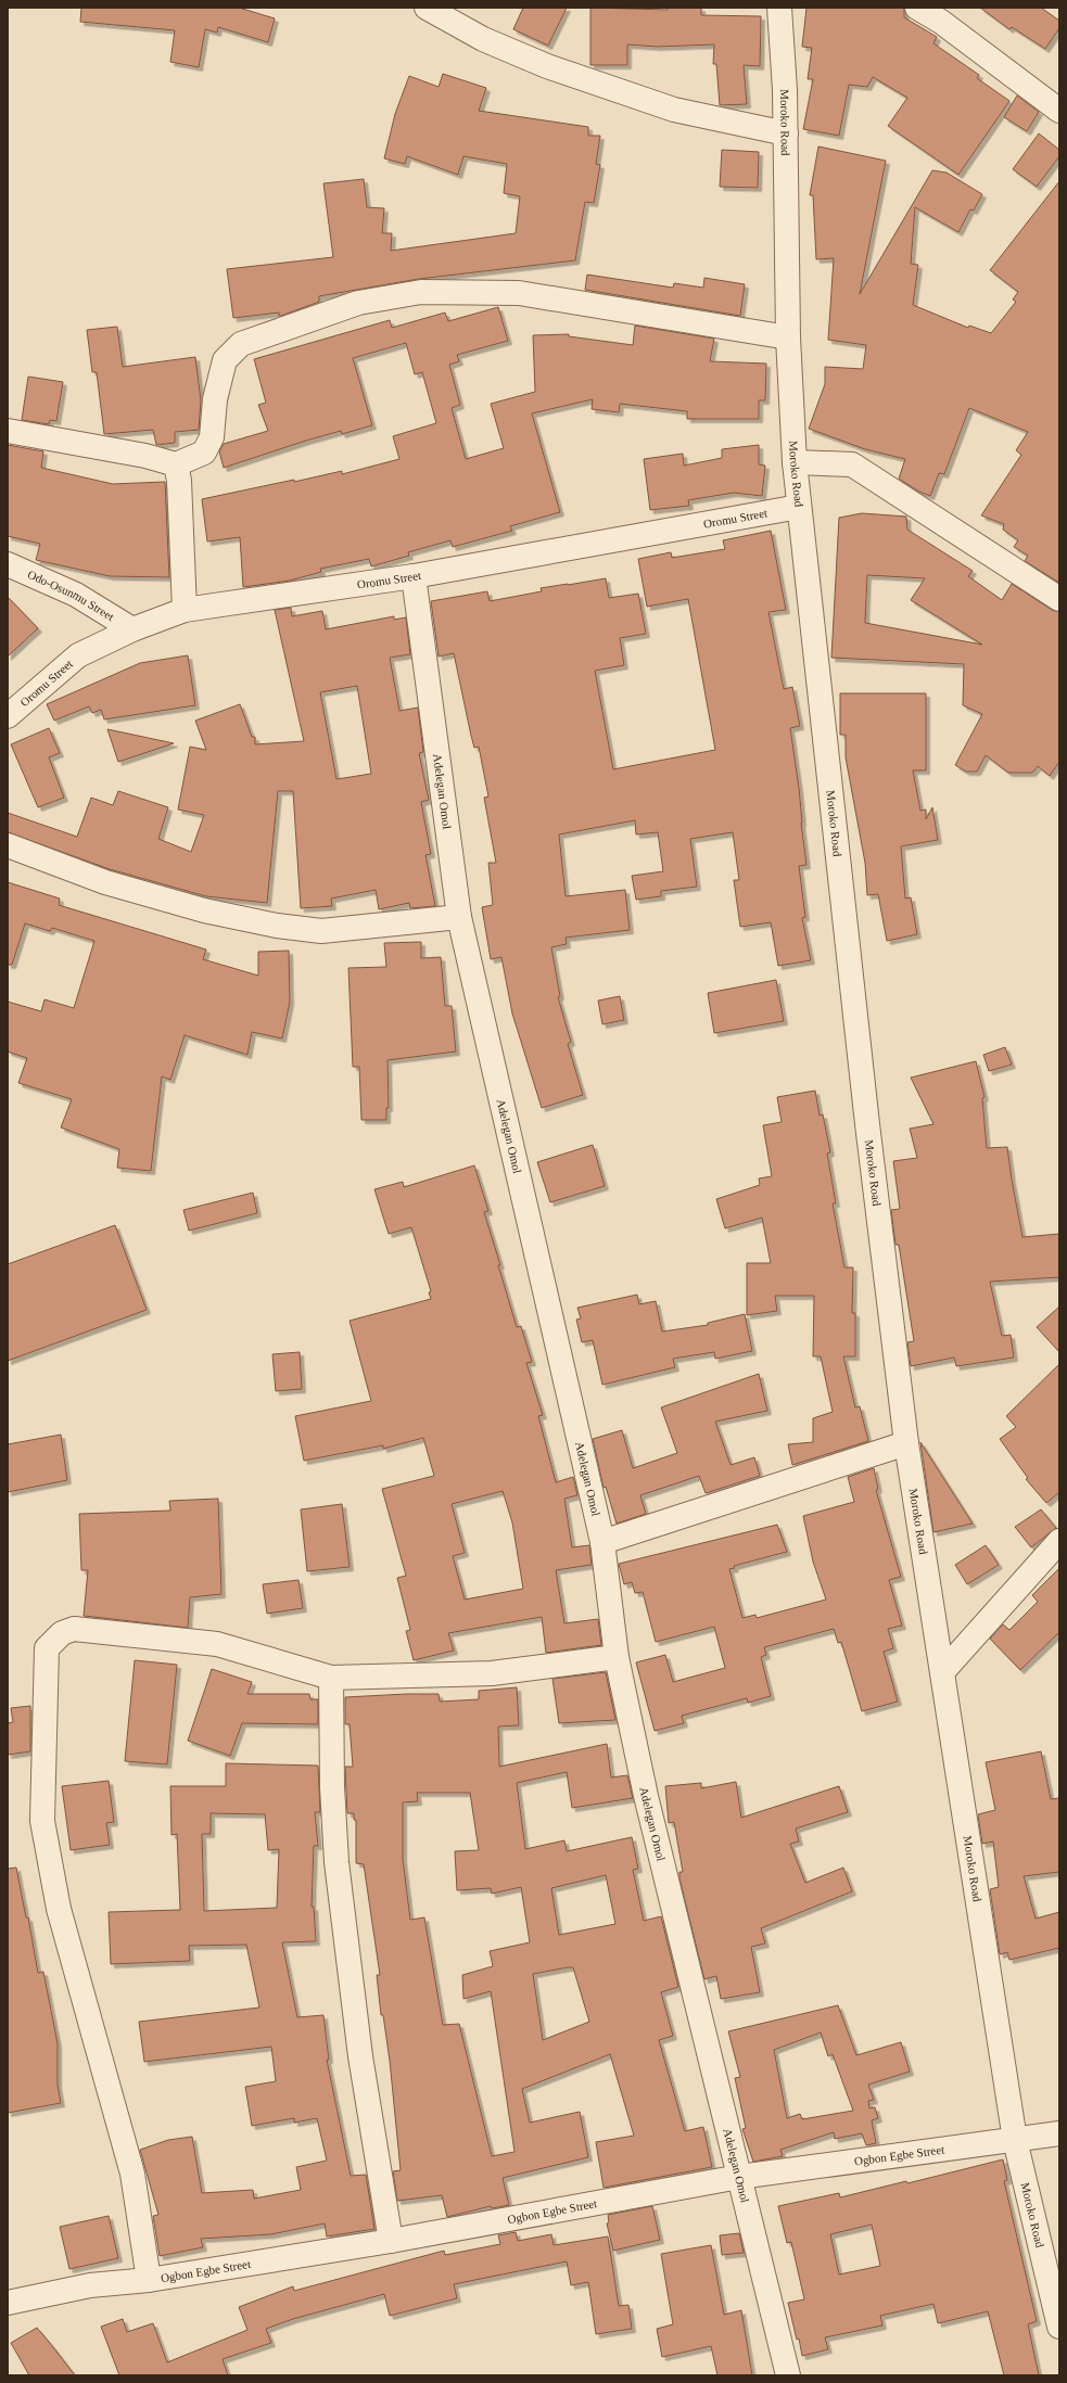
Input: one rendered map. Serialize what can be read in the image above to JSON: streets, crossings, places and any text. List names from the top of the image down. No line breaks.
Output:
{"streets":{"street":["Moroko Road","Oromu Street","Odo-Osunmu Street","Adelegan Omol","Ogbon Egbe Street"]},"crossings":[["Moroko Road","Oromu Street"],["Moroko Road","Ogbon Egbe Street"],["Oromu Street","Odo-Osunmu Street"],["Oromu Street","Adelegan Omol"],["Adelegan Omol","Ogbon Egbe Street"]]}
